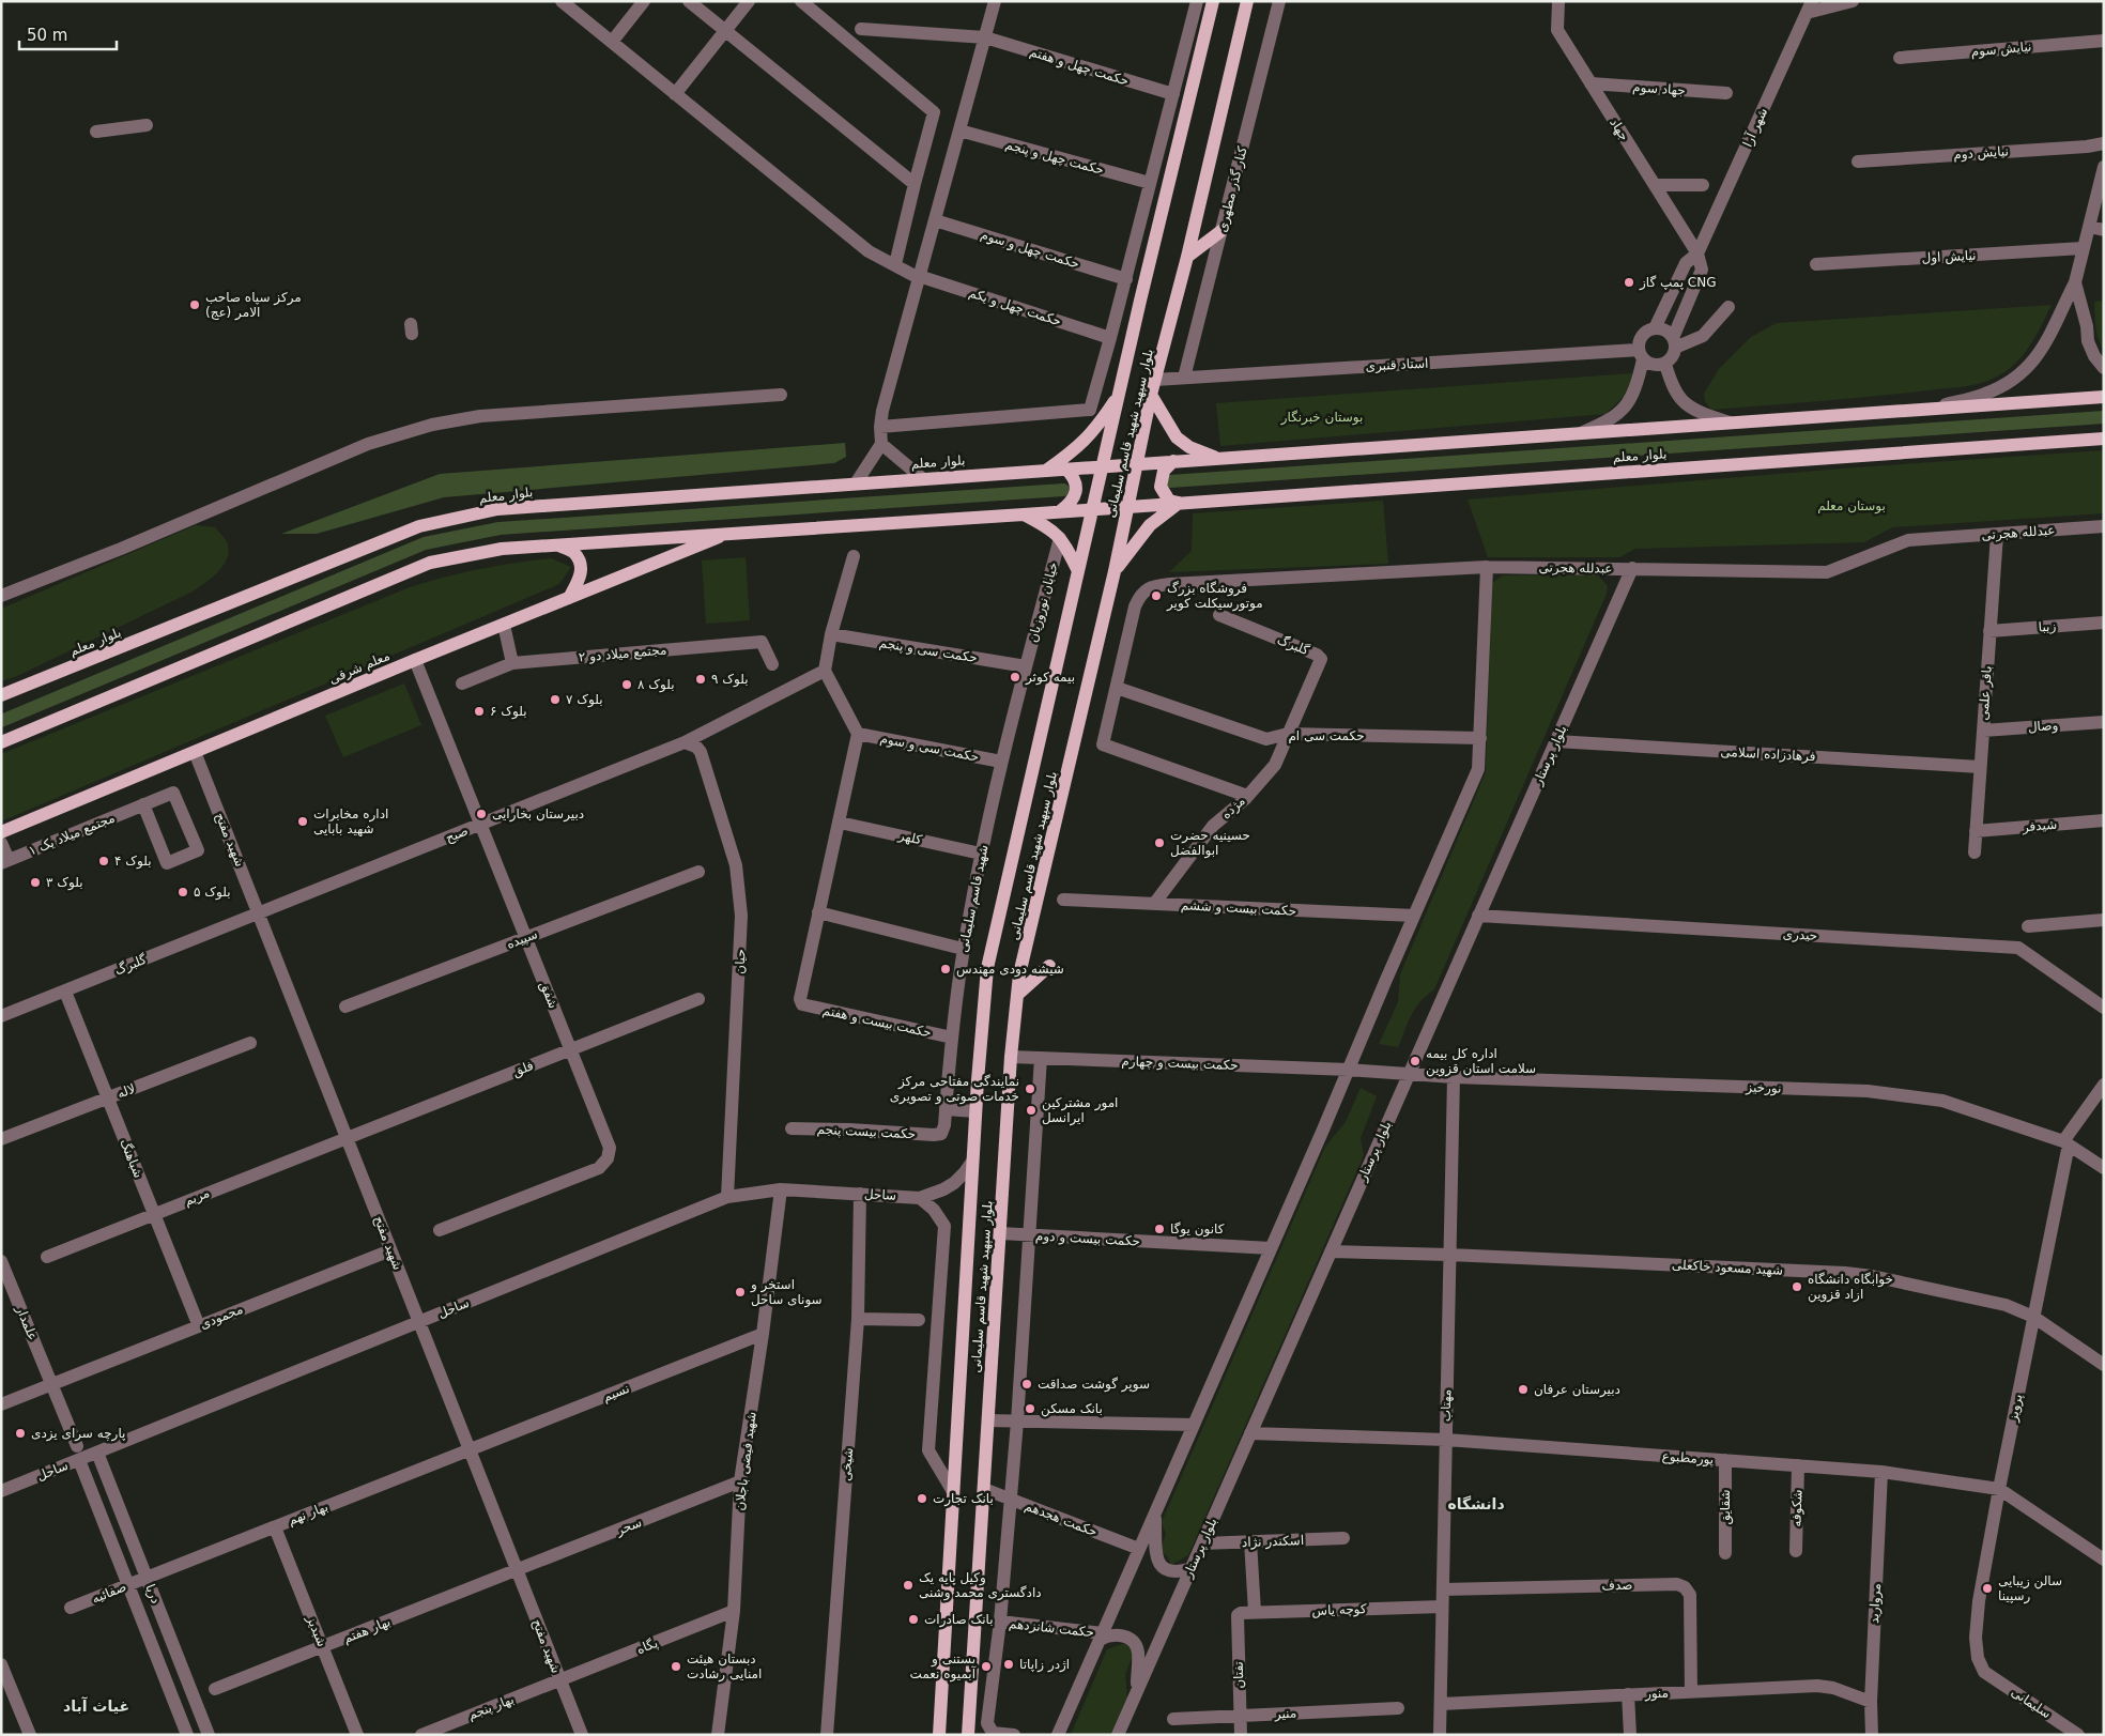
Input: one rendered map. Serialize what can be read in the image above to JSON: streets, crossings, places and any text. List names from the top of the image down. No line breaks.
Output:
{"streets":{"main road":["بلوار سپهبد شهید قاسم سلیمانی","بلوار معلم","معلم شرقی"],"street":["نیایش سوم","حکمت چهل و هفتم","جهاد سوم","شهر آرا","جهاد","نیایش دوم","حکمت چهل و پنجم","کنار گذر مطهری","حکمت چهل و سوم","نیایش اول","حکمت چهل و یکم","استاد قنبری","عبدلله هجرتی","خیابان نوروزیان","زیبا","گلبرگ","حکمت سی و پنجم","مجتمع میلاد دو ۲","باقر علمی","وصال","حکمت سی ام","حکمت سی و سوم","فرهادزاده اسلامی","بلوار پرستار","مژده","شیدفر","مجتمع میلاد یک ۱","صبح","کلهر","شهید مفتح","شهید قاسم سلیمانی","حکمت بیست و ششم","حیدری","سپیده","حیان","شفق","حکمت بیست و هفتم","حکمت بیست و چهارم","فلق","نورخیز","لاله","حکمت بیست پنجم","شباهنگ","ساحل","مریم","حکمت بیست و دوم","شهید مسعود خاکعلی","محمودی","علمدار","نسیم","مهتاب","پرویز","پورمطبوع","شهید فیضی باجلان","شیخی","شقایق","شکوفه","بهار نهم","حکمت هجدهم","سحر","اسکندر نژاد","صدف","صفائیه","دریا","مروارید","کوچه یاس","حکمت شانزدهم","بهار هفتم","شبدیز","پگاه","تفتان","منور","سلیمانی","بهار پنجم","منیر"]},"crossings":[["جهاد سوم","جهاد"],["شهر آرا","جهاد"],["شهر آرا","استاد قنبری"],["کنار گذر مطهری","استاد قنبری"],["استاد قنبری","بلوار سپهبد شهید قاسم سلیمانی"],["بلوار سپهبد شهید قاسم سلیمانی","بلوار معلم"],["بلوار سپهبد شهید قاسم سلیمانی","حکمت بیست و چهارم"],["بلوار سپهبد شهید قاسم سلیمانی","ساحل"],["بلوار سپهبد شهید قاسم سلیمانی","حکمت بیست و دوم"],["بلوار سپهبد شهید قاسم سلیمانی","حکمت هجدهم"],["عبدلله هجرتی","باقر علمی"],["عبدلله هجرتی","حکمت سی ام"],["عبدلله هجرتی","بلوار پرستار"],["عبدلله هجرتی","مژده"],["خیابان نوروزیان","حکمت سی و پنجم"],["خیابان نوروزیان","شهید قاسم سلیمانی"],["زیبا","باقر علمی"],["گلبرگ","حکمت سی ام"],["گلبرگ","مژده"],["گلبرگ","صبح"],["گلبرگ","شهید مفتح"],["گلبرگ","شباهنگ"],["حکمت سی و پنجم","شهید قاسم سلیمانی"],["معلم شرقی","شهید مفتح"],["معلم شرقی","شفق"],["باقر علمی","وصال"],["باقر علمی","فرهادزاده اسلامی"],["باقر علمی","شیدفر"],["حکمت سی ام","مژده"],["حکمت سی و سوم","شهید قاسم سلیمانی"],["فرهادزاده اسلامی","بلوار پرستار"],["بلوار پرستار","حیدری"],["بلوار پرستار","حکمت بیست و چهارم"],["بلوار پرستار","نورخیز"],["بلوار پرستار","شهید مسعود خاکعلی"],["بلوار پرستار","پورمطبوع"],["بلوار پرستار","اسکندر نژاد"],["بلوار پرستار","حکمت شانزدهم"],["مژده","حکمت بیست و ششم"],["صبح","شهید مفتح"],["صبح","حیان"],["صبح","شفق"],["کلهر","شهید قاسم سلیمانی"],["شهید مفتح","فلق"],["شهید مفتح","ساحل"],["شهید مفتح","مریم"],["شهید مفتح","محمودی"],["شهید مفتح","نسیم"],["شهید مفتح","بهار نهم"],["شهید مفتح","سحر"],["شهید مفتح","بهار هفتم"],["شهید مفتح","پگاه"],["شهید مفتح","بهار پنجم"],["شهید قاسم سلیمانی","حکمت بیست و هفتم"],["شهید قاسم سلیمانی","حکمت بیست پنجم"],["سپیده","شفق"],["حیان","ساحل"],["شفق","فلق"],["حکمت بیست و چهارم","نورخیز"],["فلق","مریم"],["نورخیز","مهتاب"],["نورخیز","پرویز"],["لاله","شباهنگ"],["شباهنگ","مریم"],["شباهنگ","محمودی"],["ساحل","علمدار"],["ساحل","شهید فیضی باجلان"],["ساحل","شیخی"],["ساحل","دریا"],["شهید مسعود خاکعلی","مهتاب"],["شهید مسعود خاکعلی","پرویز"],["محمودی","علمدار"],["علمدار","دریا"],["نسیم","شهید فیضی باجلان"],["نسیم","بهار نهم"],["مهتاب","پورمطبوع"],["مهتاب","صدف"],["مهتاب","کوچه یاس"],["مهتاب","منور"],["پرویز","پورمطبوع"],["پرویز","سلیمانی"],["پورمطبوع","شقایق"],["پورمطبوع","شکوفه"],["پورمطبوع","مروارید"],["شهید فیضی باجلان","سحر"],["شهید فیضی باجلان","پگاه"],["بهار نهم","صفائیه"],["بهار نهم","دریا"],["بهار نهم","شبدیز"],["سحر","بهار هفتم"],["صدف","منور"],["صفائیه","دریا"],["مروارید","منور"],["کوچه یاس","تفتان"],["بهار هفتم","شبدیز"],["پگاه","بهار پنجم"],["تفتان","منیر"]],"districts":["دانشگاه","غیاث آباد"],"parks":["بوستان خبرنگار","بوستان معلم"],"places":["پمپ گاز CNG","مرکز سپاه صاحب الامر (عج)","فروشگاه بزرگ موتورسیکلت کویر","بیمه کوثر","بلوک ۹","بلوک ۸","بلوک ۷","بلوک ۶","دبیرستان بخارایی","اداره مخابرات شهید بابایی","حسینیه حضرت ابوالفضل","بلوک ۴","بلوک ۳","بلوک ۵","شیشه دودی مهندس","اداره کل بیمه سلامت استان قزوین","نمایندگی مفتاحی مرکز خدمات صوتی و تصویری","امور مشترکین ایرانسل","کانون یوگا","خوابگاه دانشگاه ازاد قزوین","استخر و سونای ساحل","سوپر گوشت صداقت","دبیرستان عرفان","بانک مسکن","پارچه سرای یزدی","بانک تجارت","وکیل پایه یک دادگستری محمد وشنی","سالن زیبایی رسپینا","بانک صادرات","اژدر زاپاتا","دبستان هیئت امنایی رشادت","بستنی و آبمیوه نعمت"],"scale_bar":"50 m"}
